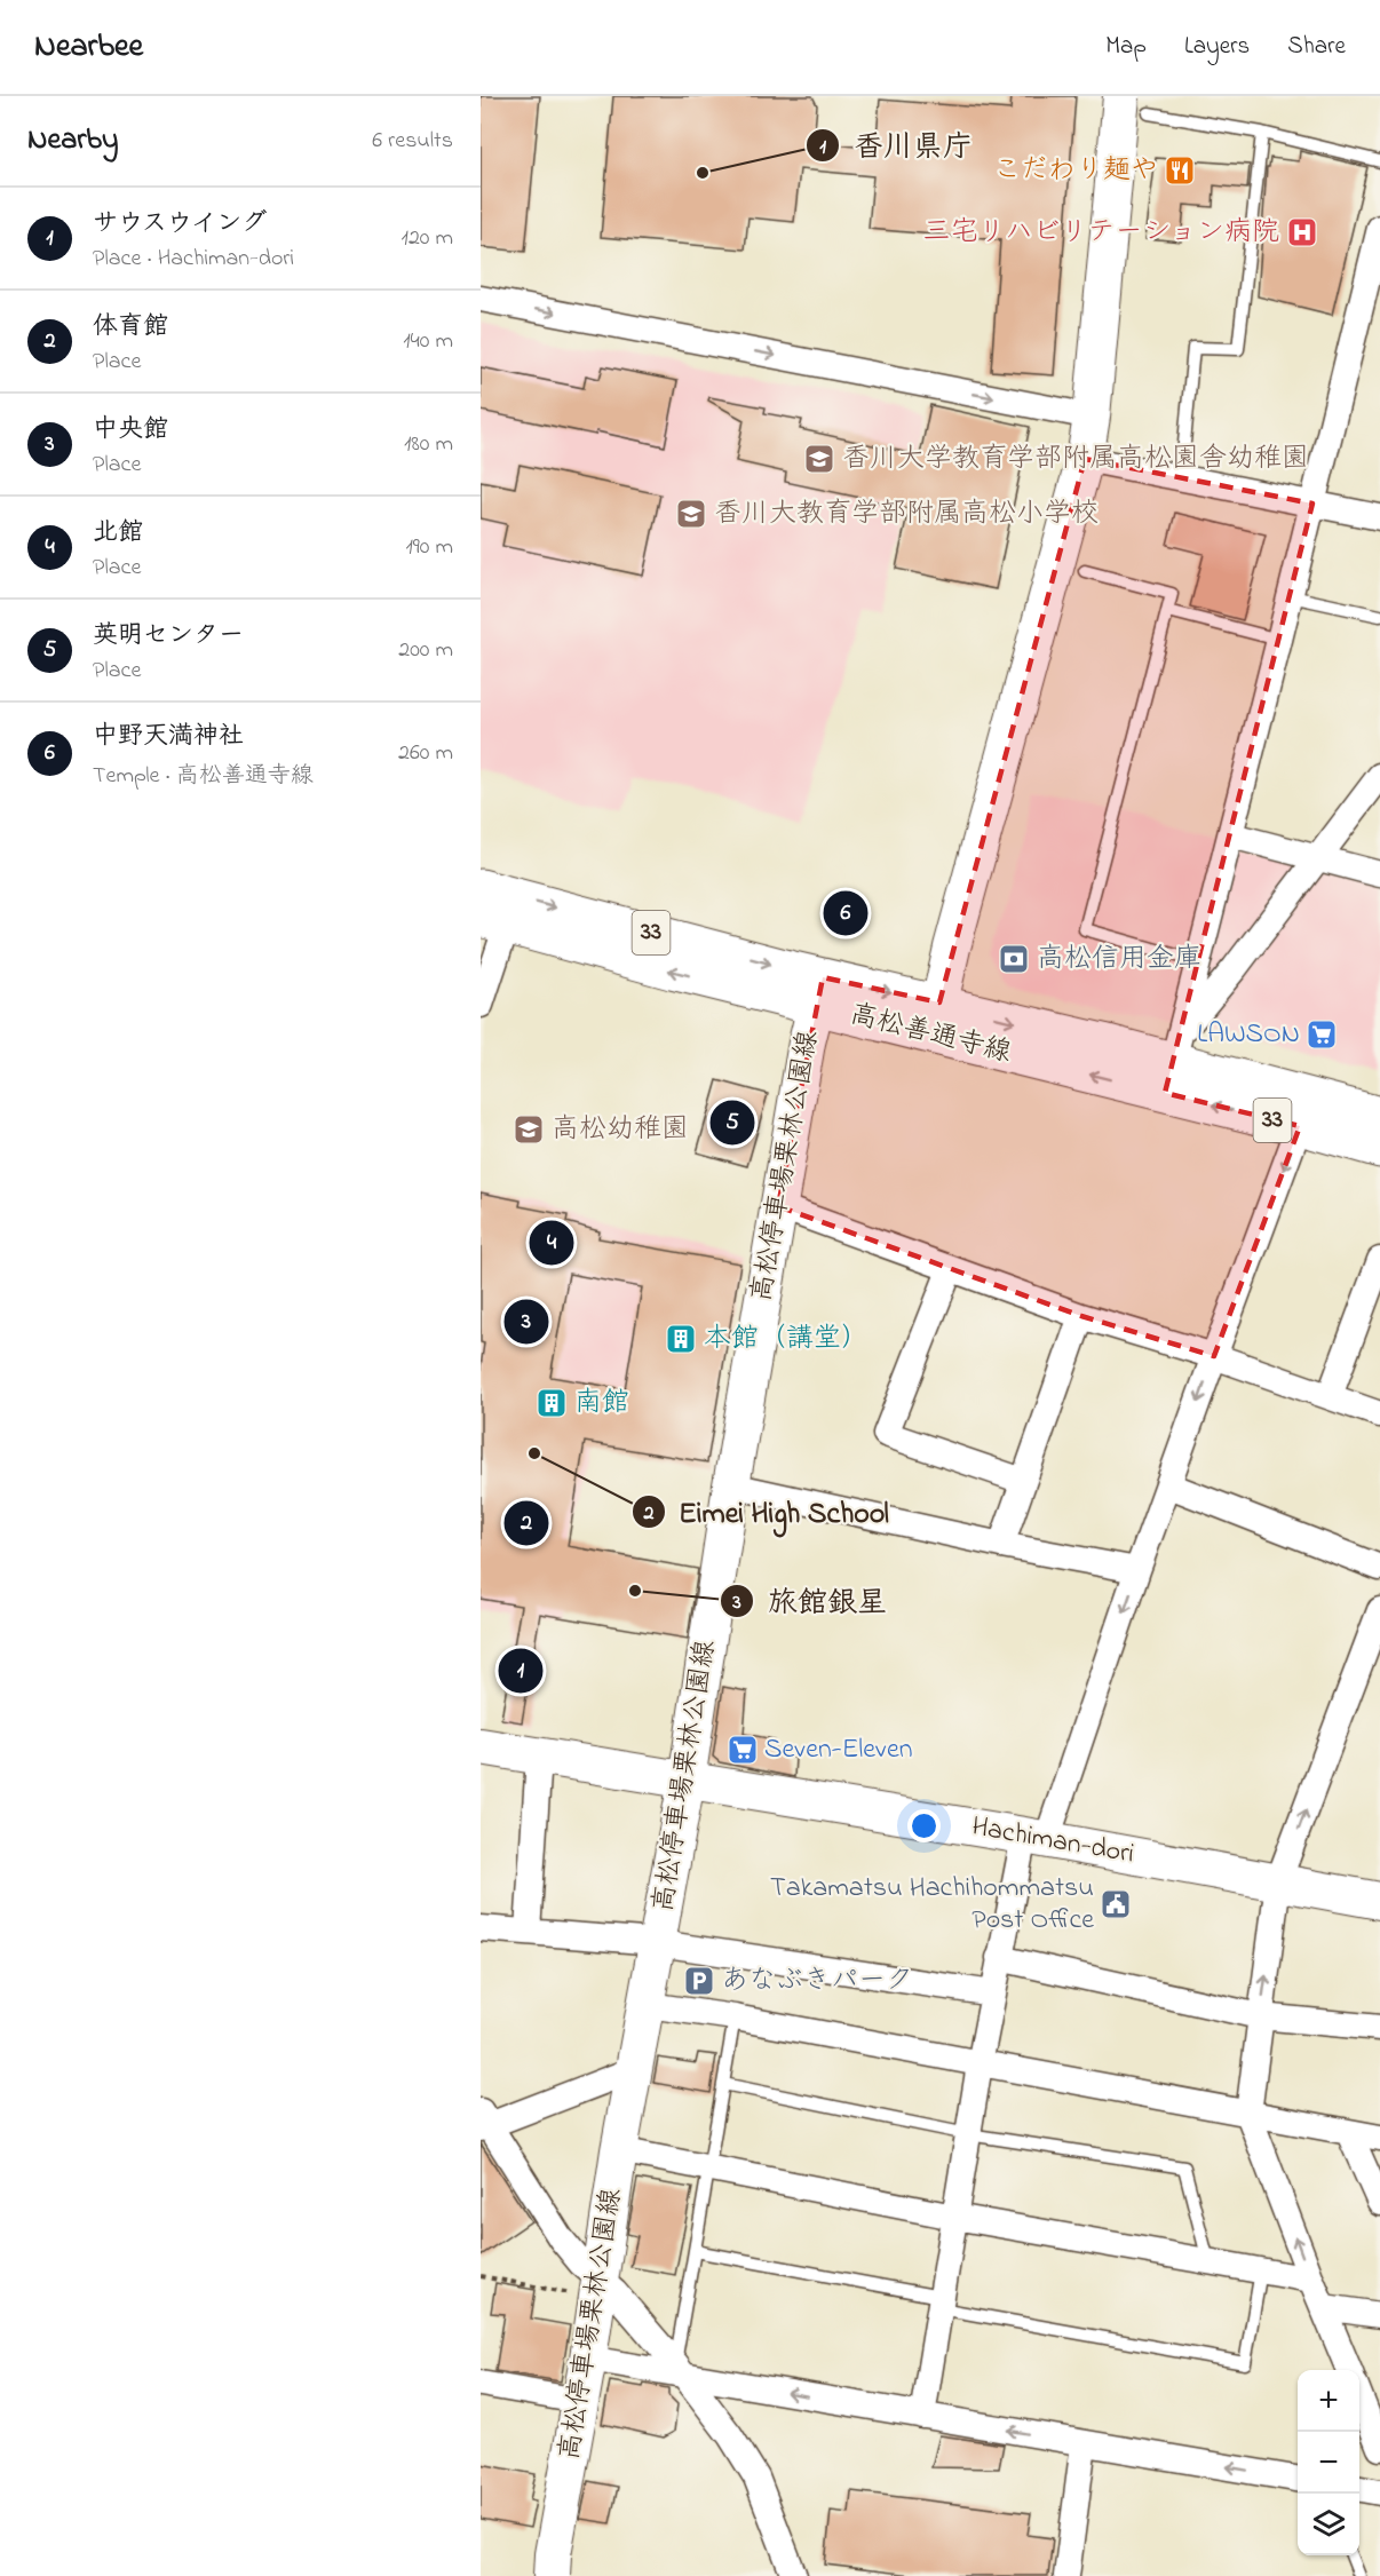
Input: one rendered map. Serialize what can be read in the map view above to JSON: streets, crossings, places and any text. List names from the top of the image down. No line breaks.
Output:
{"streets":{"main road":["33","高松善通寺線","高松停車場栗林公園線","Hachiman-dori"]},"crossings":[["高松善通寺線","高松停車場栗林公園線"],["高松停車場栗林公園線","Hachiman-dori"]],"places":{"restaurant":["こだわり麺や"],"other":["香川県庁","Eimei High School","旅館銀星"],"hospital":["三宅リハビリテーション病院"],"school or university":["香川大学教育学部附属高松園舎幼稚園","香川大教育学部附属高松小学校","高松幼稚園"],"bank":["高松信用金庫"],"supermarket":["LAWSON","Seven-Eleven"],"building":["本館（講堂）","南館"],"public building":["Takamatsu Hachihommatsu Post Office"],"parking":["あなぶきパーク"]},"page":{"header":"Nearbee","nav":["Map","Layers","Share"],"heading":["Nearby","6 results"],"list":[{"mark":"1","name":"サウスウイング","note":"Place · Hachiman-dori","value":"120 m"},{"mark":"2","name":"体育館","note":"Place","value":"140 m"},{"mark":"3","name":"中央館","note":"Place","value":"180 m"},{"mark":"4","name":"北館","note":"Place","value":"190 m"},{"mark":"5","name":"英明センター","note":"Place","value":"200 m"},{"mark":"6","name":"中野天満神社","note":"Temple · 高松善通寺線","value":"260 m"}],"pins":["6","5","4","3","2","1"],"map_buttons":["+","−"]}}
